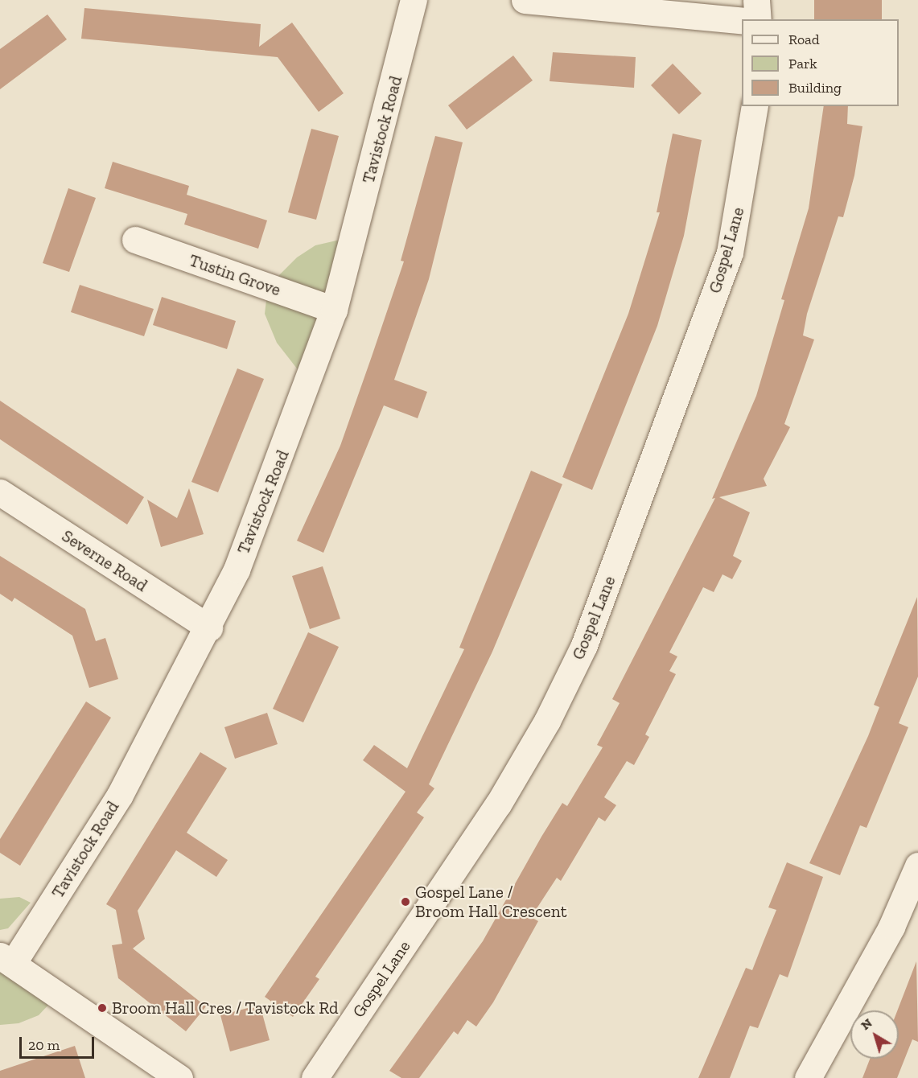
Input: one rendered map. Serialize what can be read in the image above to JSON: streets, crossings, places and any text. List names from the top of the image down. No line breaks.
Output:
{"streets":{"street":["Tavistock Road","Gospel Lane","Tustin Grove","Severne Road"]},"crossings":[["Tavistock Road","Tustin Grove"],["Tavistock Road","Severne Road"]],"places":["Gospel Lane / Broom Hall Crescent","Broom Hall Cres / Tavistock Rd"],"legend":["Road","Park","Building"],"scale_bar":"20 m","north":"top left"}
